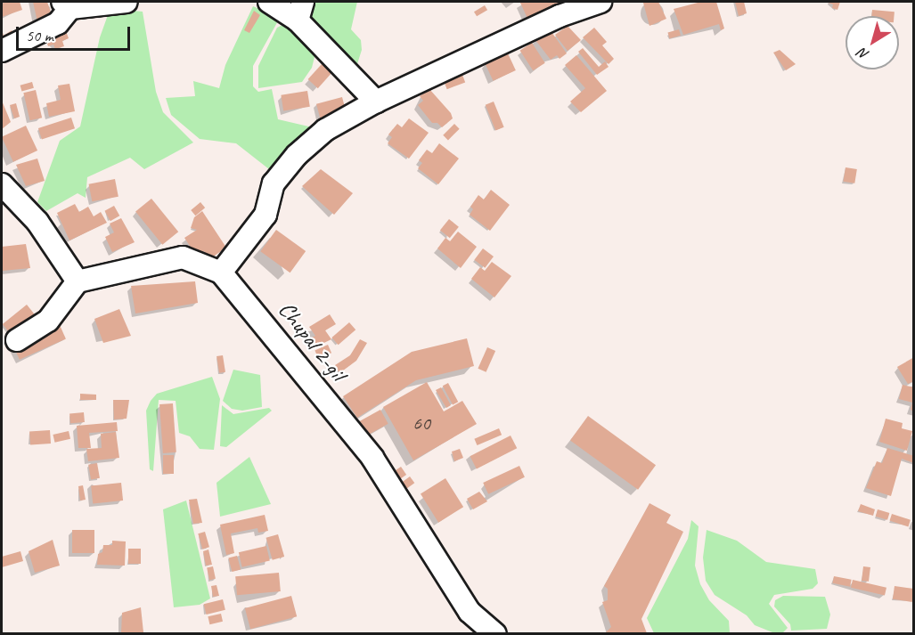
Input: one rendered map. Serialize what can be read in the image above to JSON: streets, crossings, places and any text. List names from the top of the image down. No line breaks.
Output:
{"streets":{"street":["Chupal 2-gil"]},"house_numbers":["60"],"scale_bar":"50 m","north":"bottom left"}
